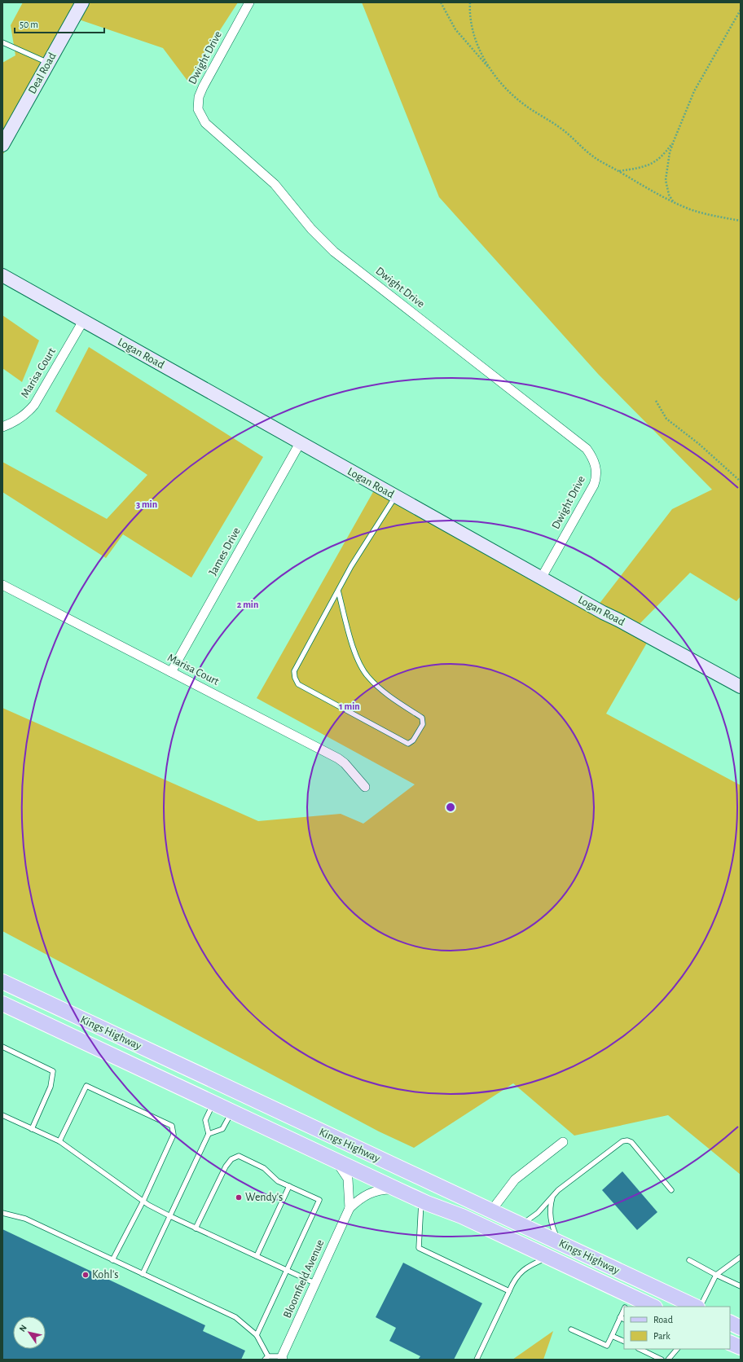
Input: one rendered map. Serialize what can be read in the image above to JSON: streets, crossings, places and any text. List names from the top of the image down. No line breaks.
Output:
{"streets":{"main road":["Kings Highway"],"street":["Dwight Drive","Deal Road","Logan Road","Marisa Court","James Drive","Bloomfield Avenue"]},"crossings":[["Dwight Drive","Logan Road"],["Logan Road","Marisa Court"],["Logan Road","James Drive"],["Marisa Court","James Drive"],["Kings Highway","Bloomfield Avenue"]],"places":["Wendy's","Kohl's"],"legend":["Road","Park"],"scale_bar":"50 m","north":"top left","rings":["3 min","2 min","1 min"]}
